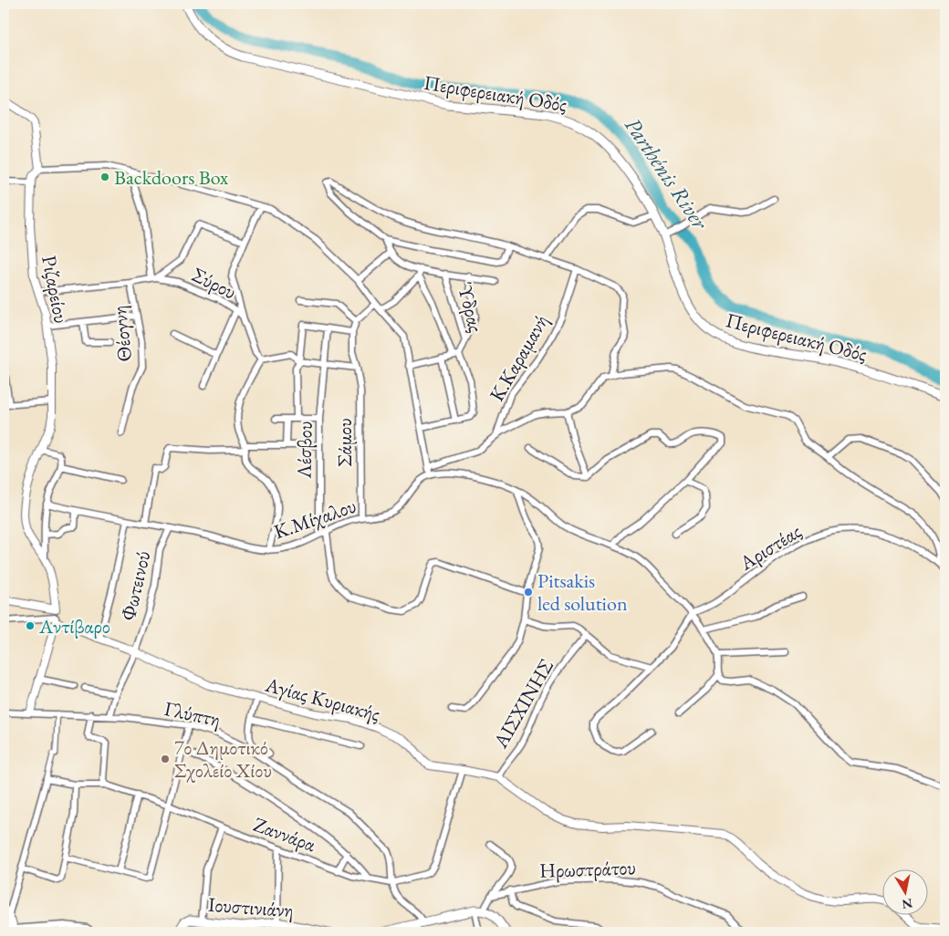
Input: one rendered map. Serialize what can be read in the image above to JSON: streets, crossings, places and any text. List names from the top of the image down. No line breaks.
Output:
{"streets":{"main road":["Περιφερειακή Οδός","Ιουστινιάνη"],"street":["Σύρου","Ριζαρείου","Ύδρας","Θέογνη","Κ.Καραμανή","Σάμου","Λέσβου","Κ.Μίχαλου","Αριστέας","Φωτεινού","Αγίας Κυριακής","ΑΙΣΧΙΝΗΣ","Γλύπτη","Ζαννάρα","Ηρωστράτου"]},"crossings":[["Σάμου","Κ.Μίχαλου"],["Λέσβου","Κ.Μίχαλου"],["Κ.Μίχαλου","Φωτεινού"],["Φωτεινού","Αγίας Κυριακής"],["Φωτεινού","Γλύπτη"],["Αγίας Κυριακής","ΑΙΣΧΙΝΗΣ"],["Γλύπτη","Ζαννάρα"]],"water":["Parthénis River"],"places":["Backdoors Box","Pitsakis led solution","Αντίβαρο","7ο Δημοτικό Σχολείο Χίου"],"north":"bottom"}
